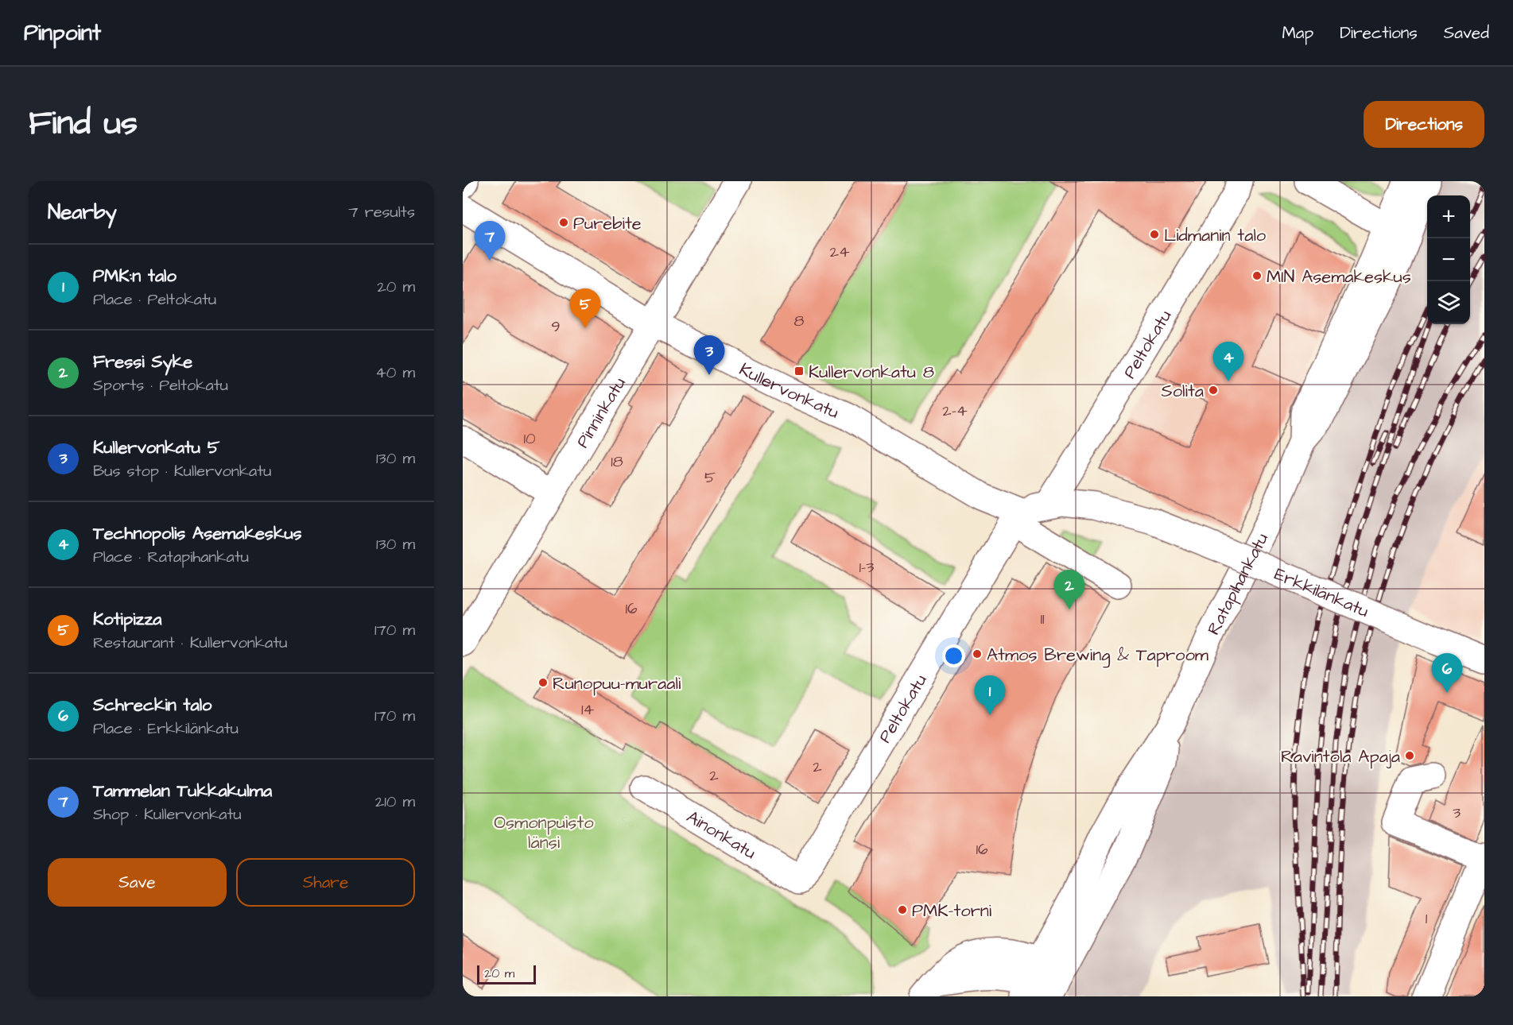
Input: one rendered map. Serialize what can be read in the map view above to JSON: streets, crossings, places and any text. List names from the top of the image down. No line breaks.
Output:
{"streets":{"street":["Peltokatu","Kullervonkatu","Pinninkatu","Ratapihankatu","Erkkilänkatu","Ainonkatu"]},"crossings":[["Peltokatu","Kullervonkatu"],["Peltokatu","Erkkilänkatu"],["Peltokatu","Ainonkatu"],["Kullervonkatu","Pinninkatu"],["Kullervonkatu","Erkkilänkatu"]],"parks":["Osmonpuisto länsi"],"places":{"other":["Purebite","Lidmanin talo","MIN Asemakeskus","Solita","Atmos Brewing & Taproom","Runopuu-muraali","Ravintola Apaja","PMK-torni"],"transit":["Kullervonkatu 8"]},"house_numbers":["24","8","9","2-4","10","18","5","1-3","16","11","14","2","2","3","16","1"],"scale_bar":"20 m","page":{"header":"Pinpoint","nav":["Map","Directions","Saved"],"title":"Find us","buttons":["Directions",["Save","Share"]],"heading":["Nearby","7 results"],"map_buttons":["+","−"],"pins":["7","5","3","4","2","6","1"],"list":[{"mark":"1","name":"PMK:n talo","note":"Place · Peltokatu","value":"20 m"},{"mark":"2","name":"Fressi Syke","note":"Sports · Peltokatu","value":"40 m"},{"mark":"3","name":"Kullervonkatu 5","note":"Bus stop · Kullervonkatu","value":"130 m"},{"mark":"4","name":"Technopolis Asemakeskus","note":"Place · Ratapihankatu","value":"130 m"},{"mark":"5","name":"Kotipizza","note":"Restaurant · Kullervonkatu","value":"170 m"},{"mark":"6","name":"Schreckin talo","note":"Place · Erkkilänkatu","value":"170 m"},{"mark":"7","name":"Tammelan Tukkakulma","note":"Shop · Kullervonkatu","value":"210 m"}],"scale":"20 m"}}
